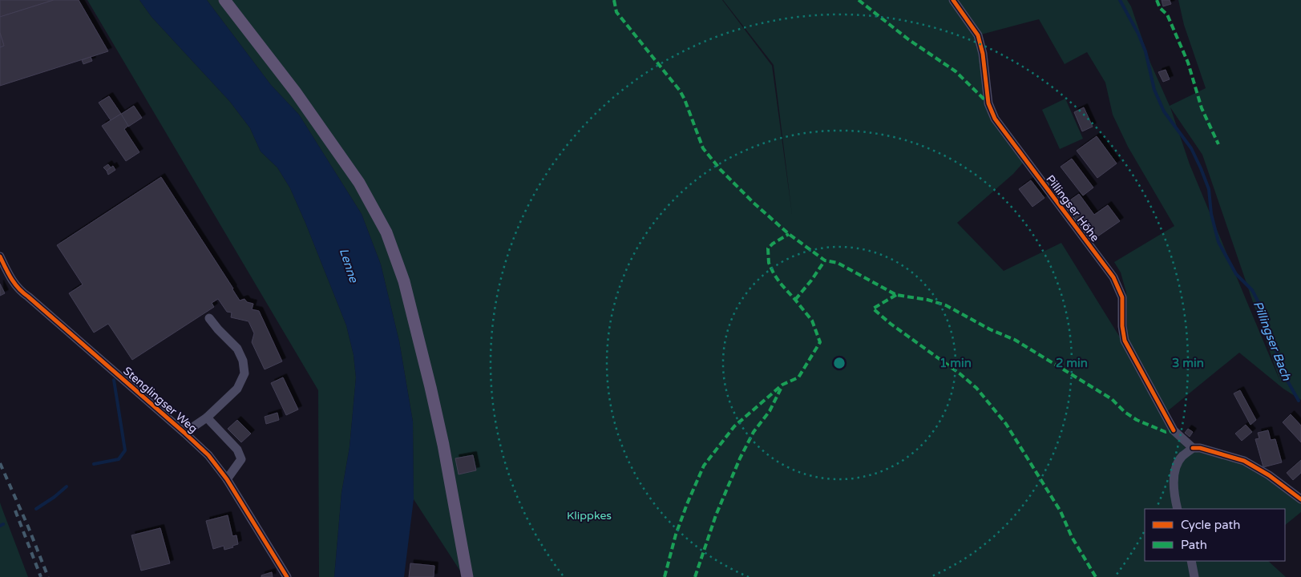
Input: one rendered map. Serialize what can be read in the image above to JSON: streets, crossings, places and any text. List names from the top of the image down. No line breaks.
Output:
{"streets":{"street":["Pillingser Höhe","Stenglingser Weg"]},"water":["Lenne","Pillingser Bach"],"parks":["Klippkes"],"legend":["Cycle path","Path"],"rings":["1 min","2 min","3 min"]}
